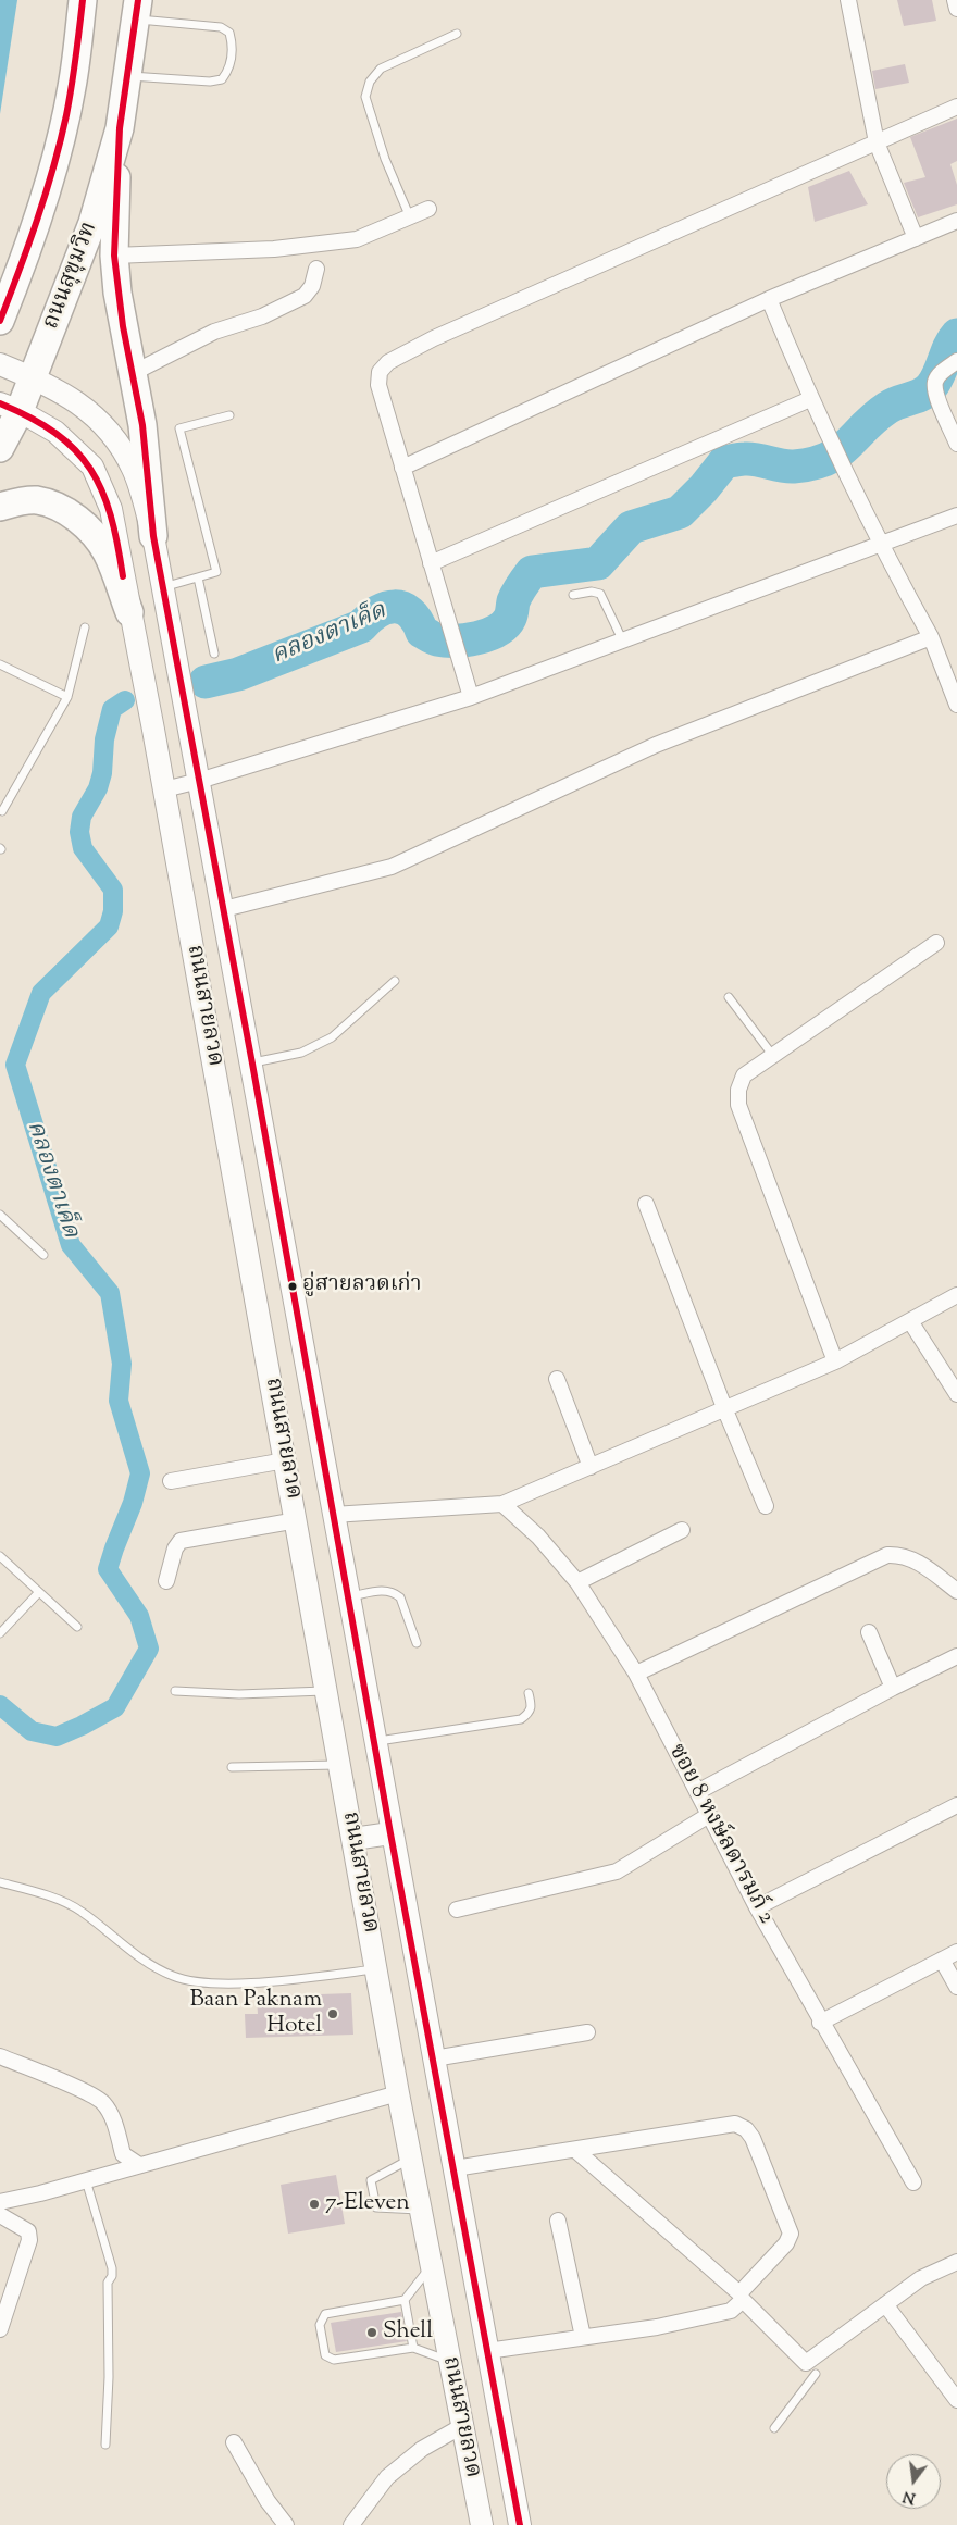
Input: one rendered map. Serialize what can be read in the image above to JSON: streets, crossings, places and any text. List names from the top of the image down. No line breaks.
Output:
{"streets":{"highway":["ถนนสุขุมวิท"],"main road":["ถนนสายลวด"],"street":["ซอย 8 หงษ์ลดารมภ์ 2"]},"crossings":[["ถนนสุขุมวิท","ถนนสายลวด"]],"water":["คลองตาเค็ด"],"places":["อู่สายลวดเก่า","Baan Paknam Hotel","7-Eleven","Shell"],"north":"bottom"}
